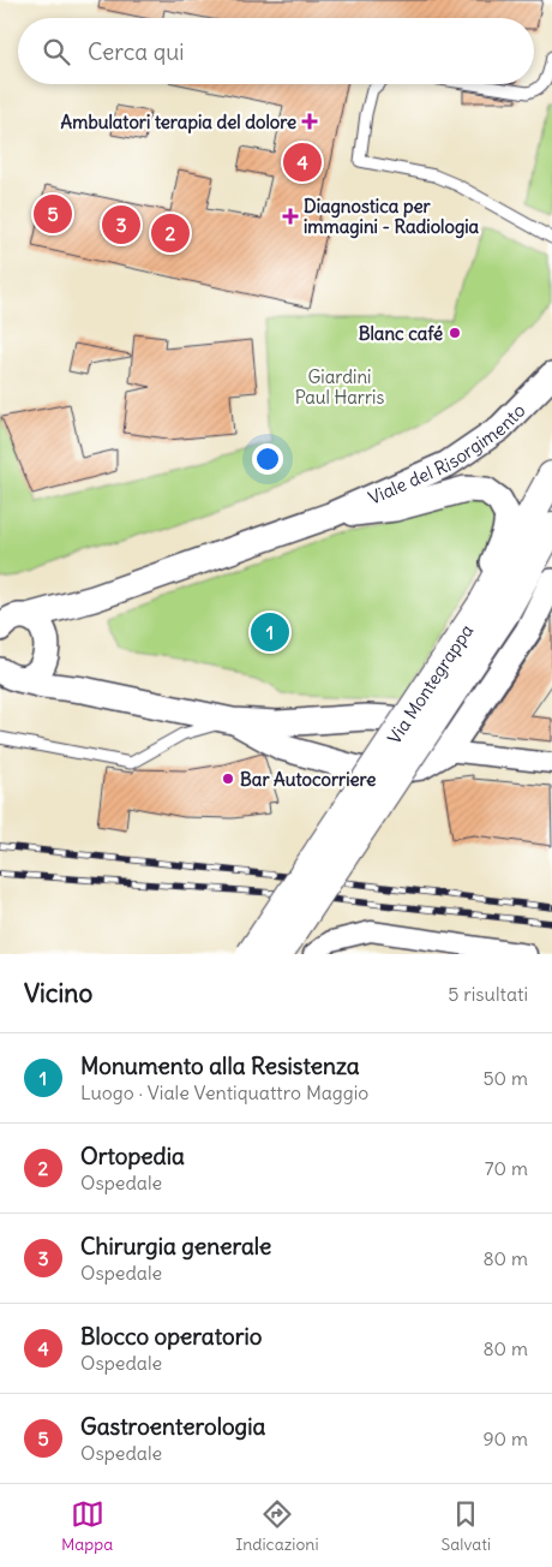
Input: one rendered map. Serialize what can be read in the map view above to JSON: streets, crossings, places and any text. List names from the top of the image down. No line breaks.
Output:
{"streets":{"main road":["Via Montegrappa"],"street":["Viale del Risorgimento"]},"crossings":[["Viale del Risorgimento","Via Montegrappa"]],"parks":["Giardini Paul Harris"],"places":{"health":["Ambulatori terapia del dolore","Diagnostica per immagini - Radiologia"],"other":["Blanc café","Bar Autocorriere"]},"page":{"search":"Cerca qui","pins":["4","5","3","2","1"],"heading":["Vicino","5 risultati"],"list":[{"mark":"1","name":"Monumento alla Resistenza","note":"Luogo · Viale Ventiquattro Maggio","value":"50 m"},{"mark":"2","name":"Ortopedia","note":"Ospedale","value":"70 m"},{"mark":"3","name":"Chirurgia generale","note":"Ospedale","value":"80 m"},{"mark":"4","name":"Blocco operatorio","note":"Ospedale","value":"80 m"},{"mark":"5","name":"Gastroenterologia","note":"Ospedale","value":"90 m"}],"nav":["Mappa","Indicazioni","Salvati"]}}
